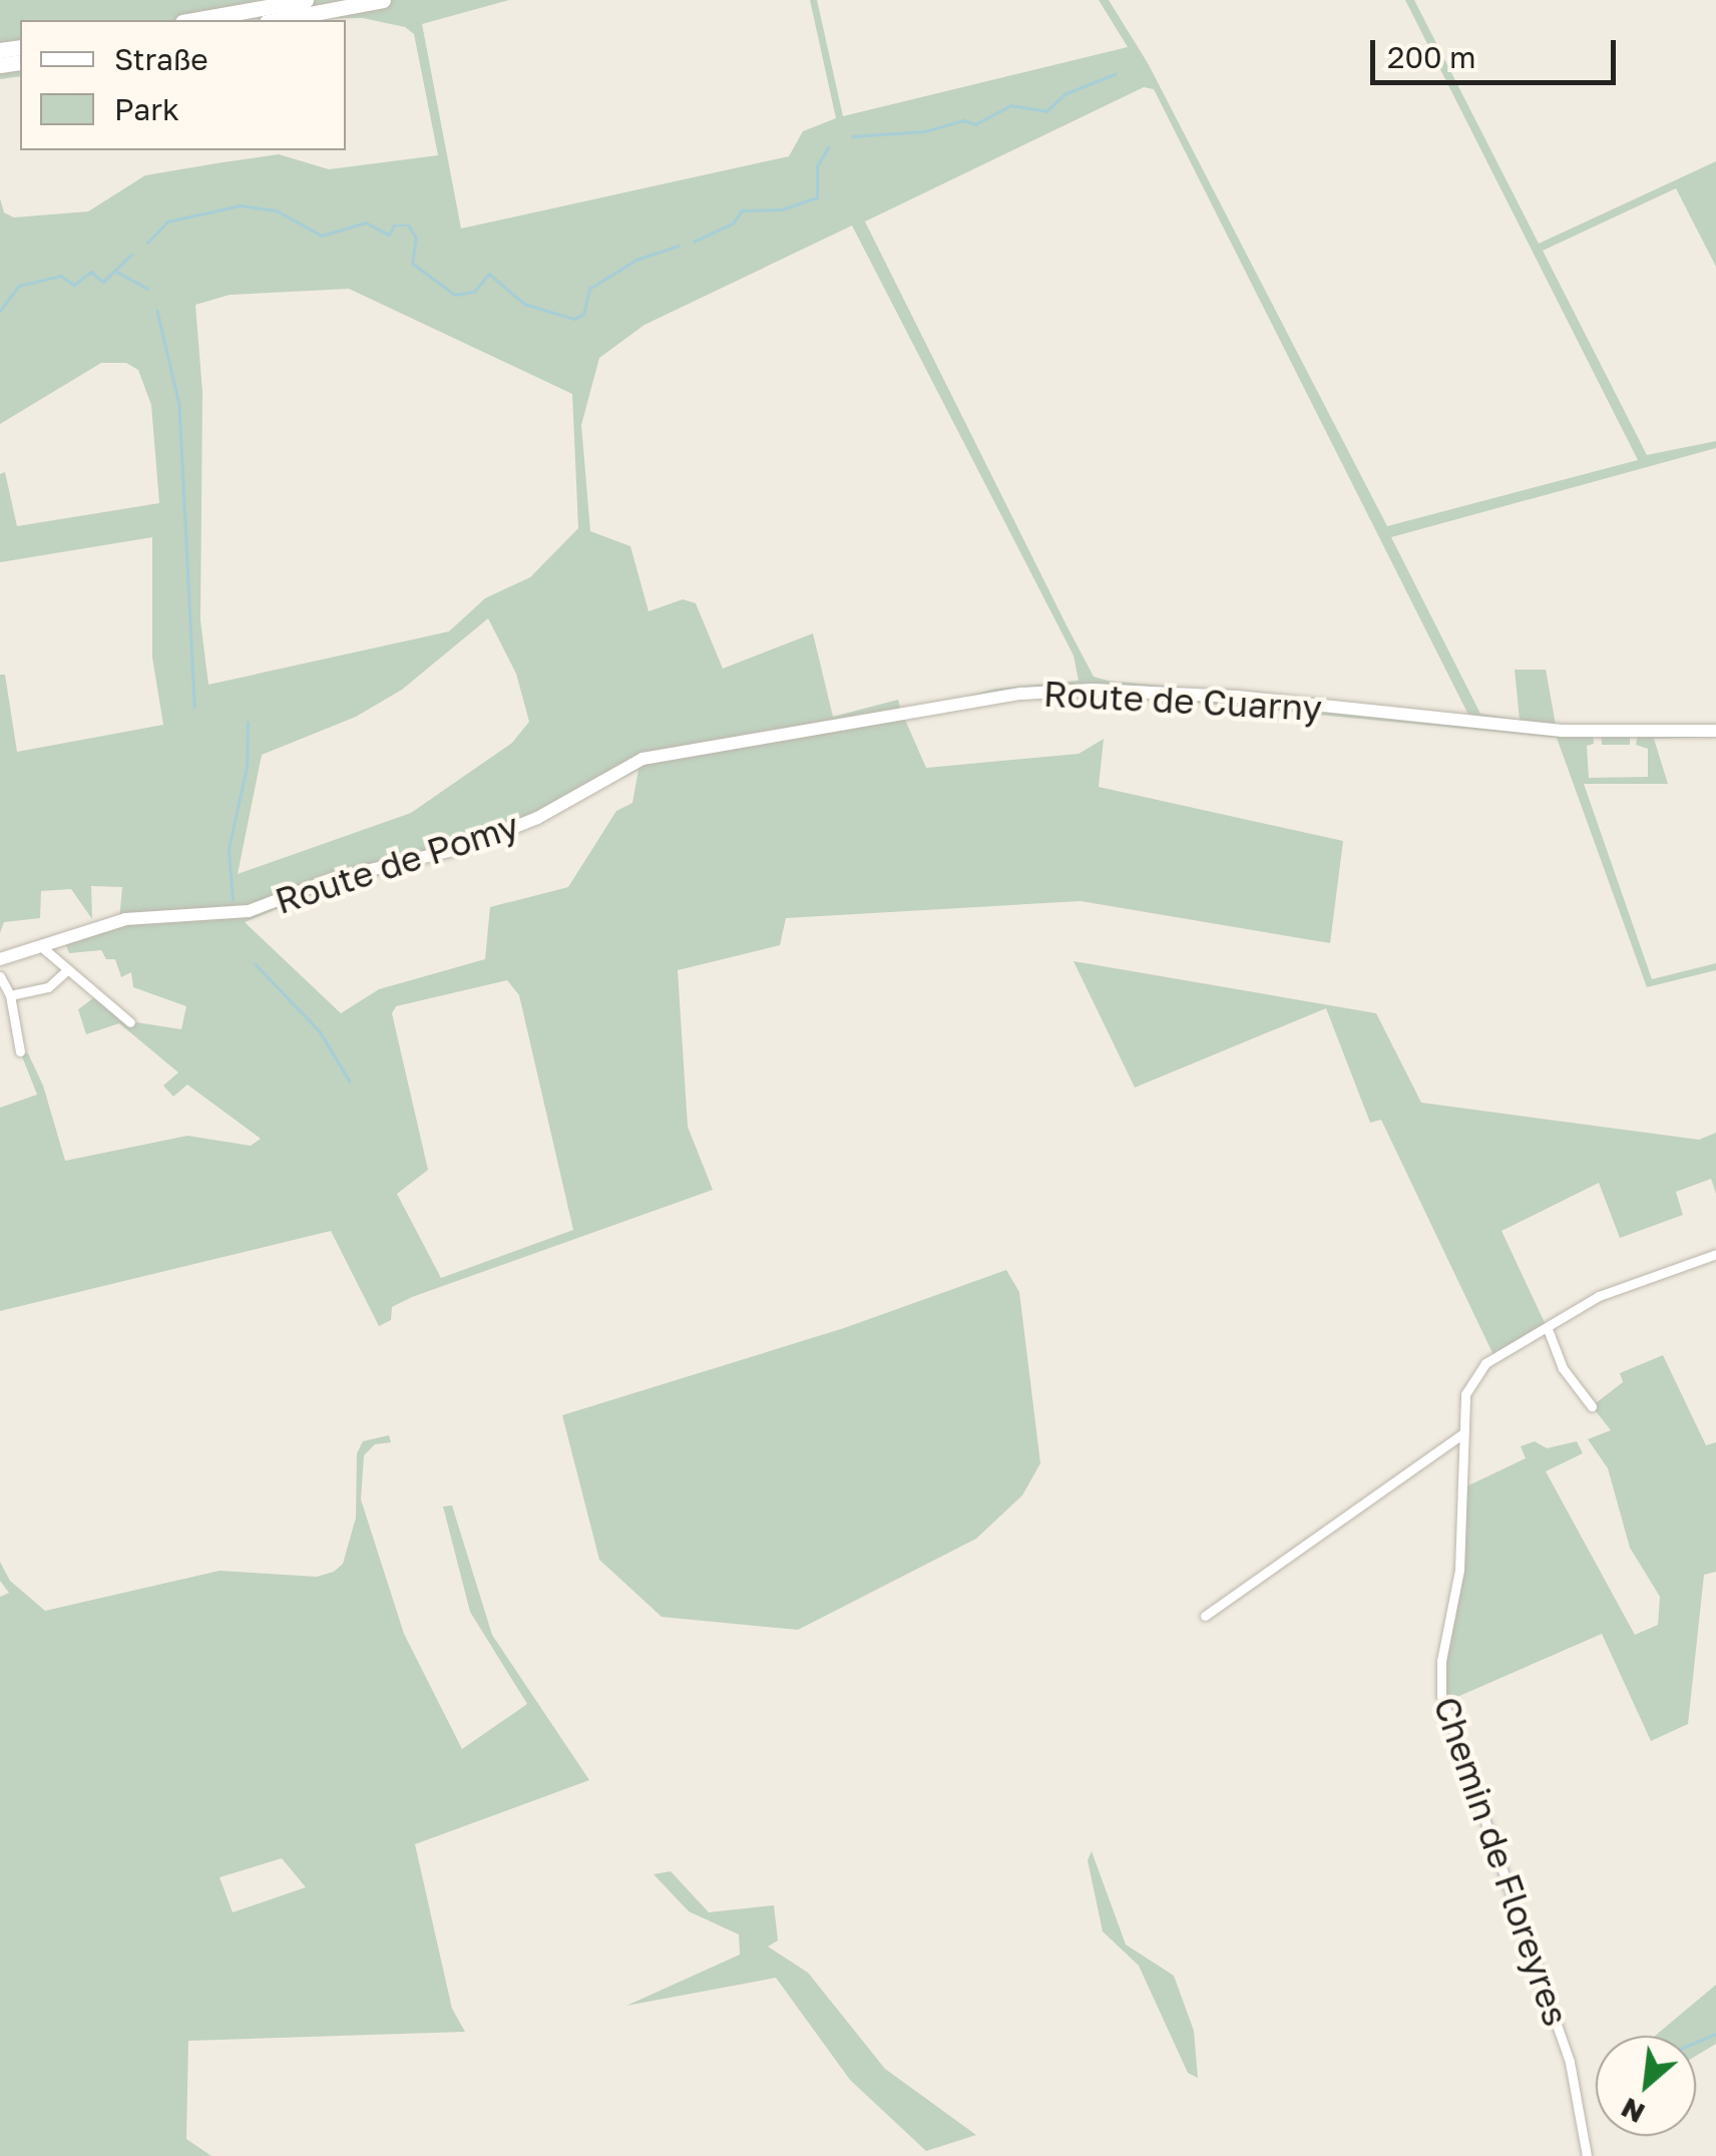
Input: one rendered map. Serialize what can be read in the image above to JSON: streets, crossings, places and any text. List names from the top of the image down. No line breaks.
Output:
{"streets":{"street":["Route de Cuarny","Route de Pomy","Chemin de Floreyres"]},"crossings":[["Route de Cuarny","Route de Pomy"]],"legend":["Straße","Park"],"scale_bar":"200 m","north":"bottom left"}
